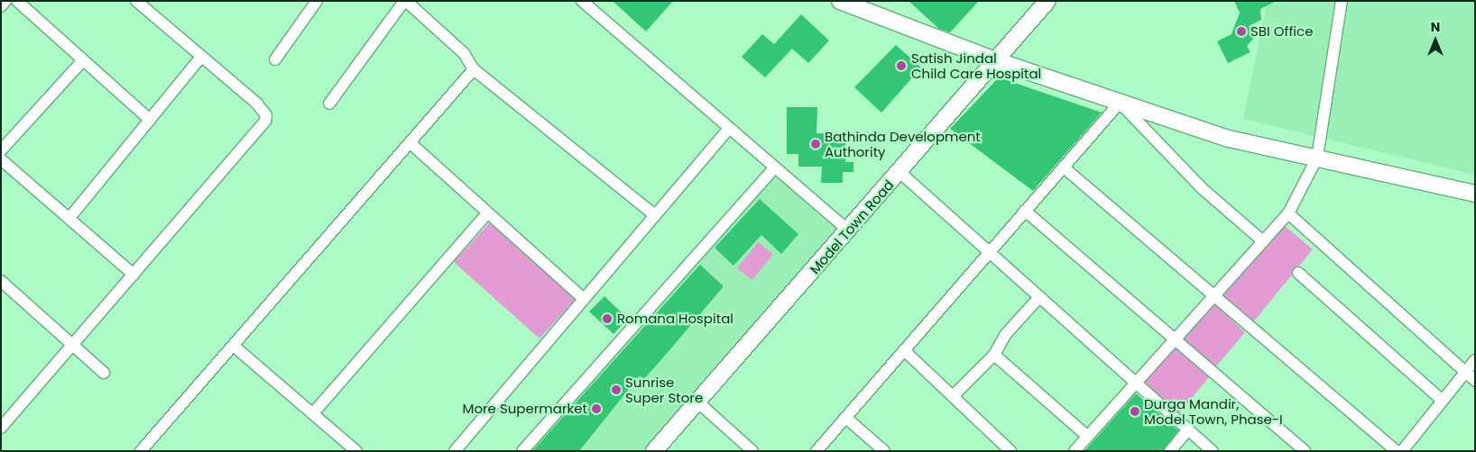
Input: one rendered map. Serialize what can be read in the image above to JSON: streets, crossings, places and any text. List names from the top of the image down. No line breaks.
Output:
{"streets":{"street":["Model Town Road"]},"places":["SBI Office","Satish Jindal Child Care Hospital","Bathinda Development Authority","Romana Hospital","Sunrise Super Store","More Supermarket","Durga Mandir, Model Town, Phase-I"],"north":"top"}
